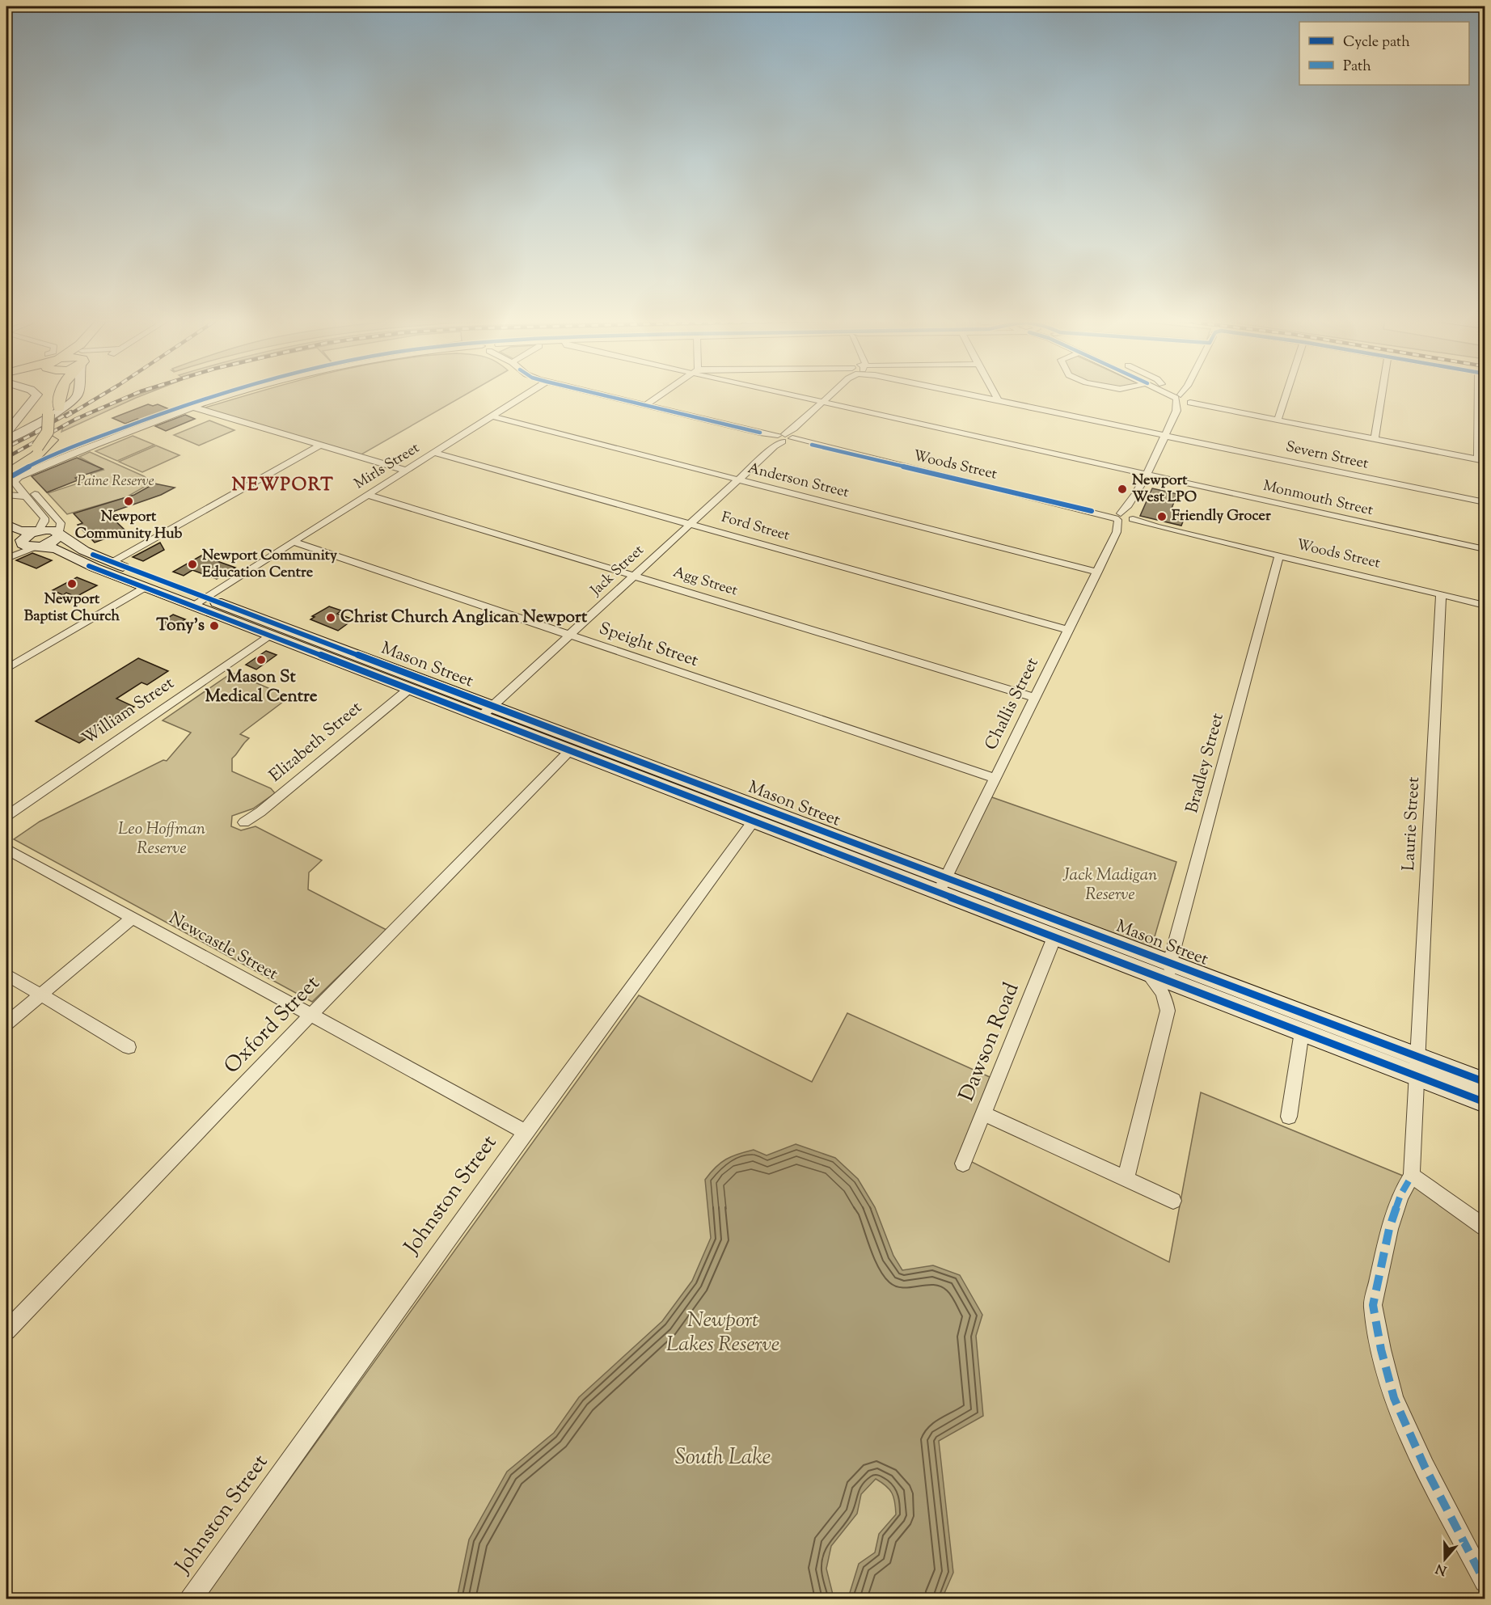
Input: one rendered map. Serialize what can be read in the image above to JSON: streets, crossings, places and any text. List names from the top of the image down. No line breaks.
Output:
{"streets":{"street":["Severn Street","Woods Street","Mirls Street","Anderson Street","Monmouth Street","Ford Street","Jack Street","Agg Street","Speight Street","Mason Street","Challis Street","William Street","Elizabeth Street","Bradley Street","Laurie Street","Newcastle Street","Oxford Street","Dawson Road","Johnston Street"]},"crossings":[["Severn Street","Challis Street"],["Woods Street","Jack Street"],["Woods Street","Challis Street"],["Woods Street","Bradley Street"],["Woods Street","Laurie Street"],["Mirls Street","Anderson Street"],["Mirls Street","Ford Street"],["Mirls Street","Agg Street"],["Mirls Street","Speight Street"],["Mirls Street","Mason Street"],["Anderson Street","Jack Street"],["Anderson Street","Challis Street"],["Monmouth Street","Jack Street"],["Monmouth Street","Challis Street"],["Ford Street","Jack Street"],["Ford Street","Challis Street"],["Jack Street","Agg Street"],["Jack Street","Speight Street"],["Jack Street","Mason Street"],["Agg Street","Challis Street"],["Speight Street","Challis Street"],["Mason Street","Challis Street"],["Mason Street","William Street"],["Mason Street","Elizabeth Street"],["Mason Street","Bradley Street"],["Mason Street","Laurie Street"],["Mason Street","Oxford Street"],["Mason Street","Dawson Road"],["Mason Street","Johnston Street"],["Newcastle Street","Oxford Street"],["Newcastle Street","Johnston Street"]],"districts":["NEWPORT"],"water":["South Lake"],"parks":["Paine Reserve","Leo Hoffman Reserve","Jack Madigan Reserve","Newport Lakes Reserve"],"places":["Newport West LPO","Newport Community Hub","Friendly Grocer","Newport Community Education Centre","Newport Baptist Church","Christ Church Anglican Newport","Tony's","Mason St Medical Centre"],"legend":["Cycle path","Path"],"north":"bottom"}
